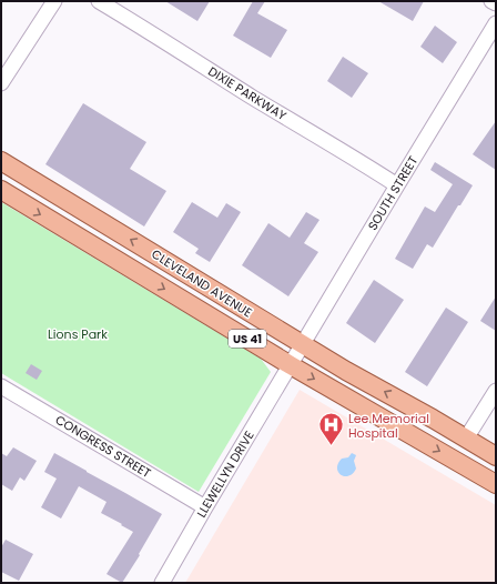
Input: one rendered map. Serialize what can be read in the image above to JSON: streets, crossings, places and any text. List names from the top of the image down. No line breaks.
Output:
{"streets":{"main road":["CLEVELAND AVENUE","US 41"],"street":["DIXIE PARKWAY","SOUTH STREET","CONGRESS STREET","LLEWELLYN DRIVE"]},"crossings":[["DIXIE PARKWAY","SOUTH STREET"],["SOUTH STREET","CLEVELAND AVENUE"],["SOUTH STREET","LLEWELLYN DRIVE"],["CLEVELAND AVENUE","LLEWELLYN DRIVE"],["CONGRESS STREET","LLEWELLYN DRIVE"]],"parks":["Lions Park"],"places":{"hospital":["Lee Memorial Hospital"]}}
